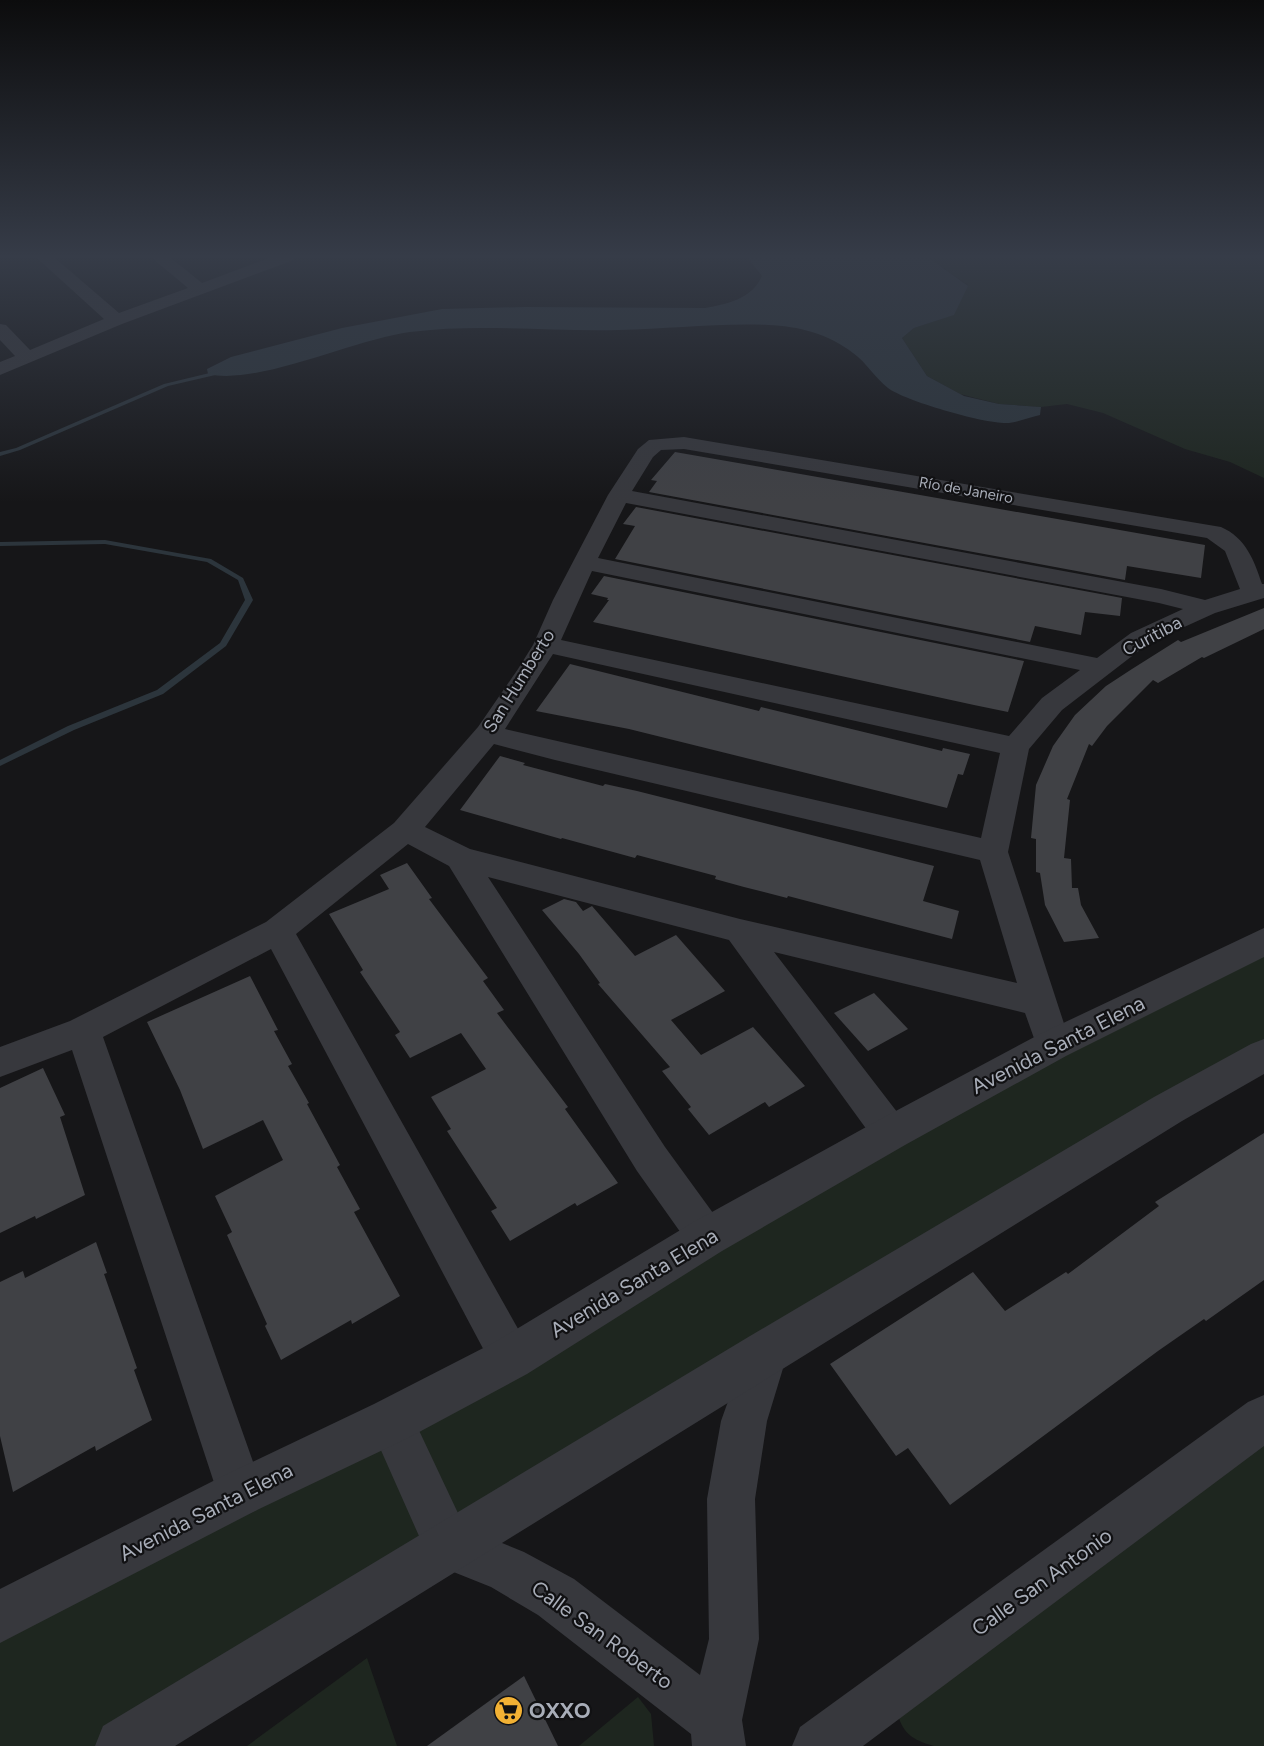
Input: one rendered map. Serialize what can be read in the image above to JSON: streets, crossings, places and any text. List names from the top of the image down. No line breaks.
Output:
{"streets":{"street":["Río de Janeiro","Curitiba","San Humberto","Avenida Santa Elena","Calle San Antonio","Calle San Roberto"]},"crossings":[["Río de Janeiro","Curitiba"],["Río de Janeiro","San Humberto"]],"places":{"supermarket":["OXXO"]}}
